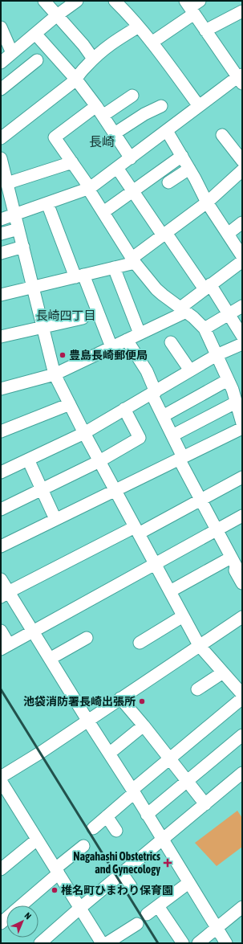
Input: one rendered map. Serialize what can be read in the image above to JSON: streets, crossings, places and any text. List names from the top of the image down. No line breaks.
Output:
{"districts":["長崎","長崎四丁目"],"places":{"other":["豊島長崎郵便局","池袋消防署長崎出張所","椎名町ひまわり保育園"],"health":["Nagahashi Obstetrics and Gynecology"]},"north":"top right"}
